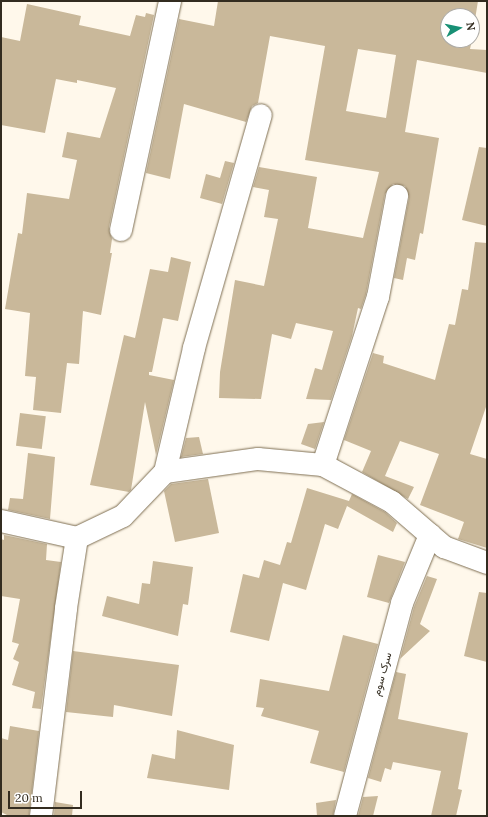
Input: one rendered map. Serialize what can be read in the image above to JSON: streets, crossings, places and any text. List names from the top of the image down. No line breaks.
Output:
{"streets":{"street":["سرک سوم"]},"scale_bar":"20 m","north":"right"}
